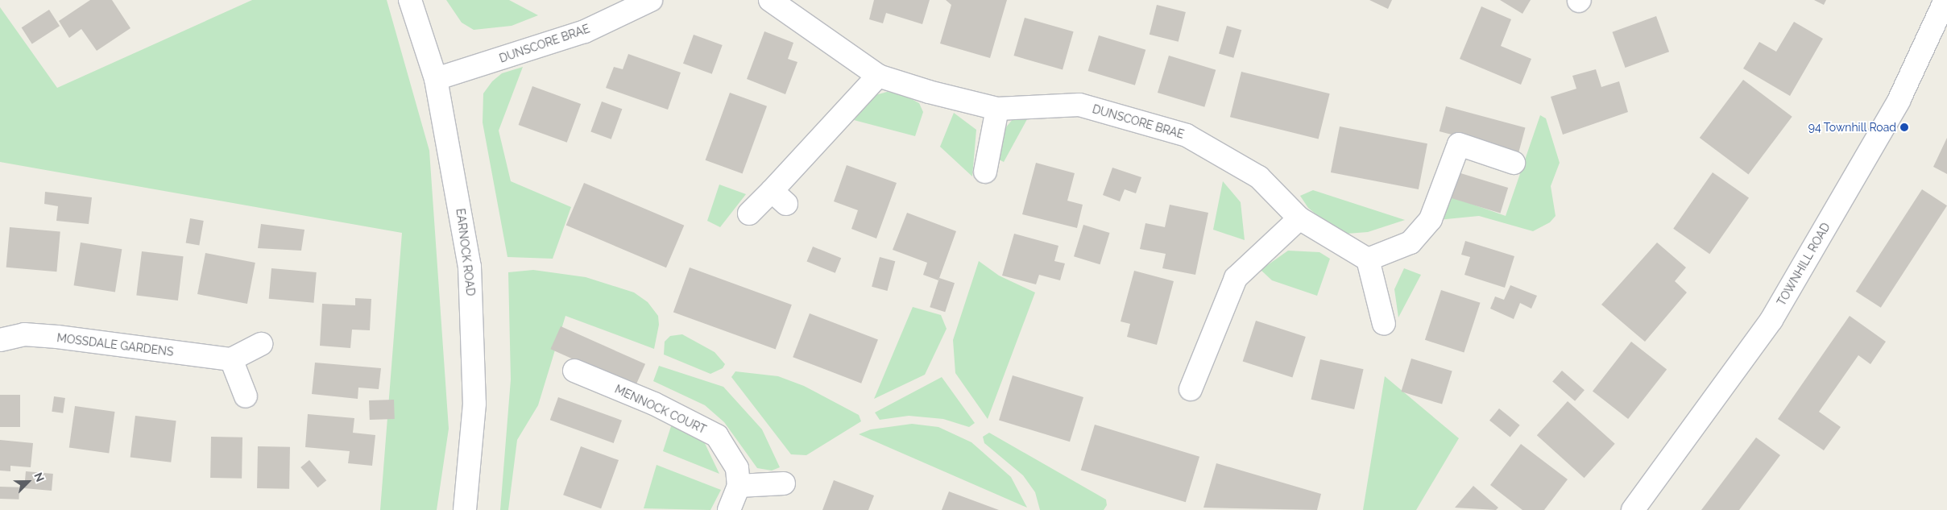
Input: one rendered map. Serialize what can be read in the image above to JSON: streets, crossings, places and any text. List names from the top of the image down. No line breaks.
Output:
{"streets":{"street":["DUNSCORE BRAE","EARNOCK ROAD","TOWNHILL ROAD","MOSSDALE GARDENS","MENNOCK COURT"]},"crossings":[["DUNSCORE BRAE","EARNOCK ROAD"]],"places":["94 Townhill Road"],"north":"top right"}
